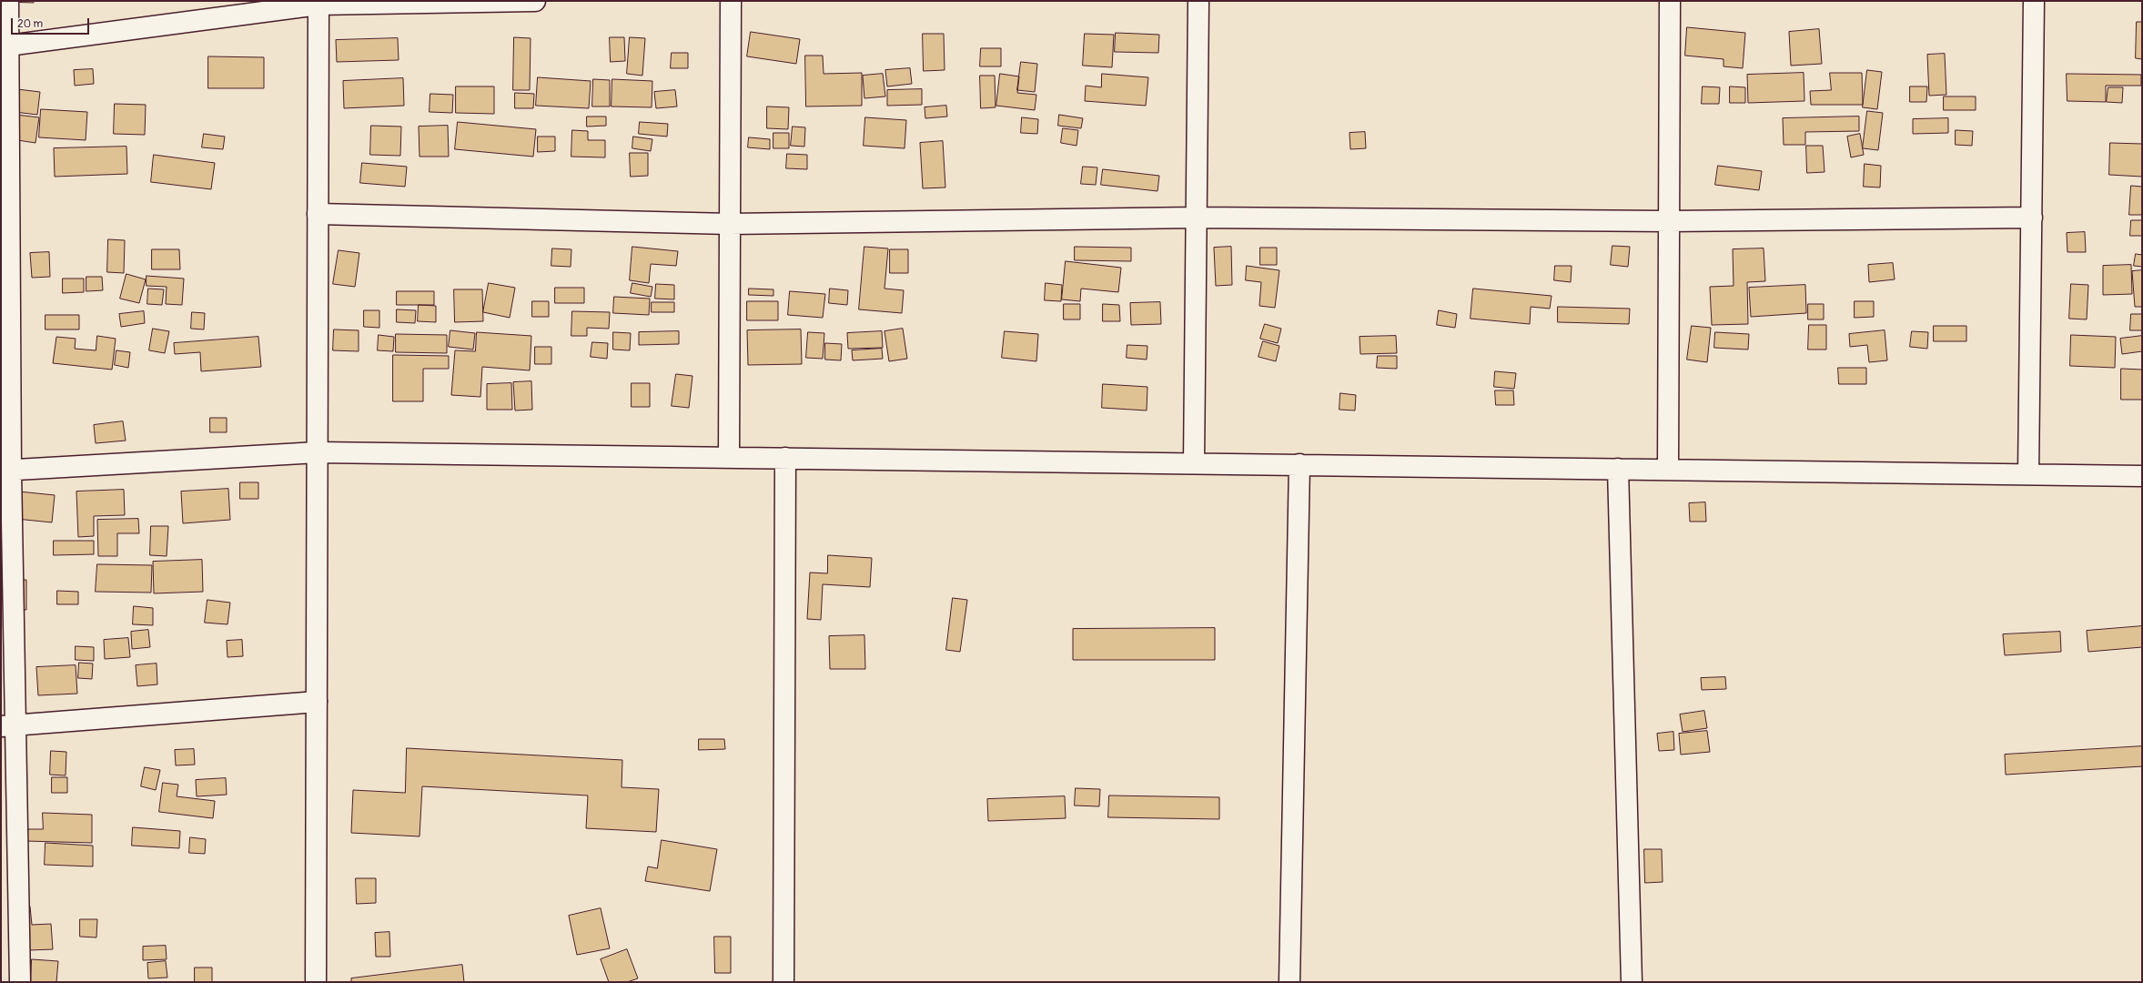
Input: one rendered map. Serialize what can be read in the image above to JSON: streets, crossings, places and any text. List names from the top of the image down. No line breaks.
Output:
{"scale_bar":"20 m"}
